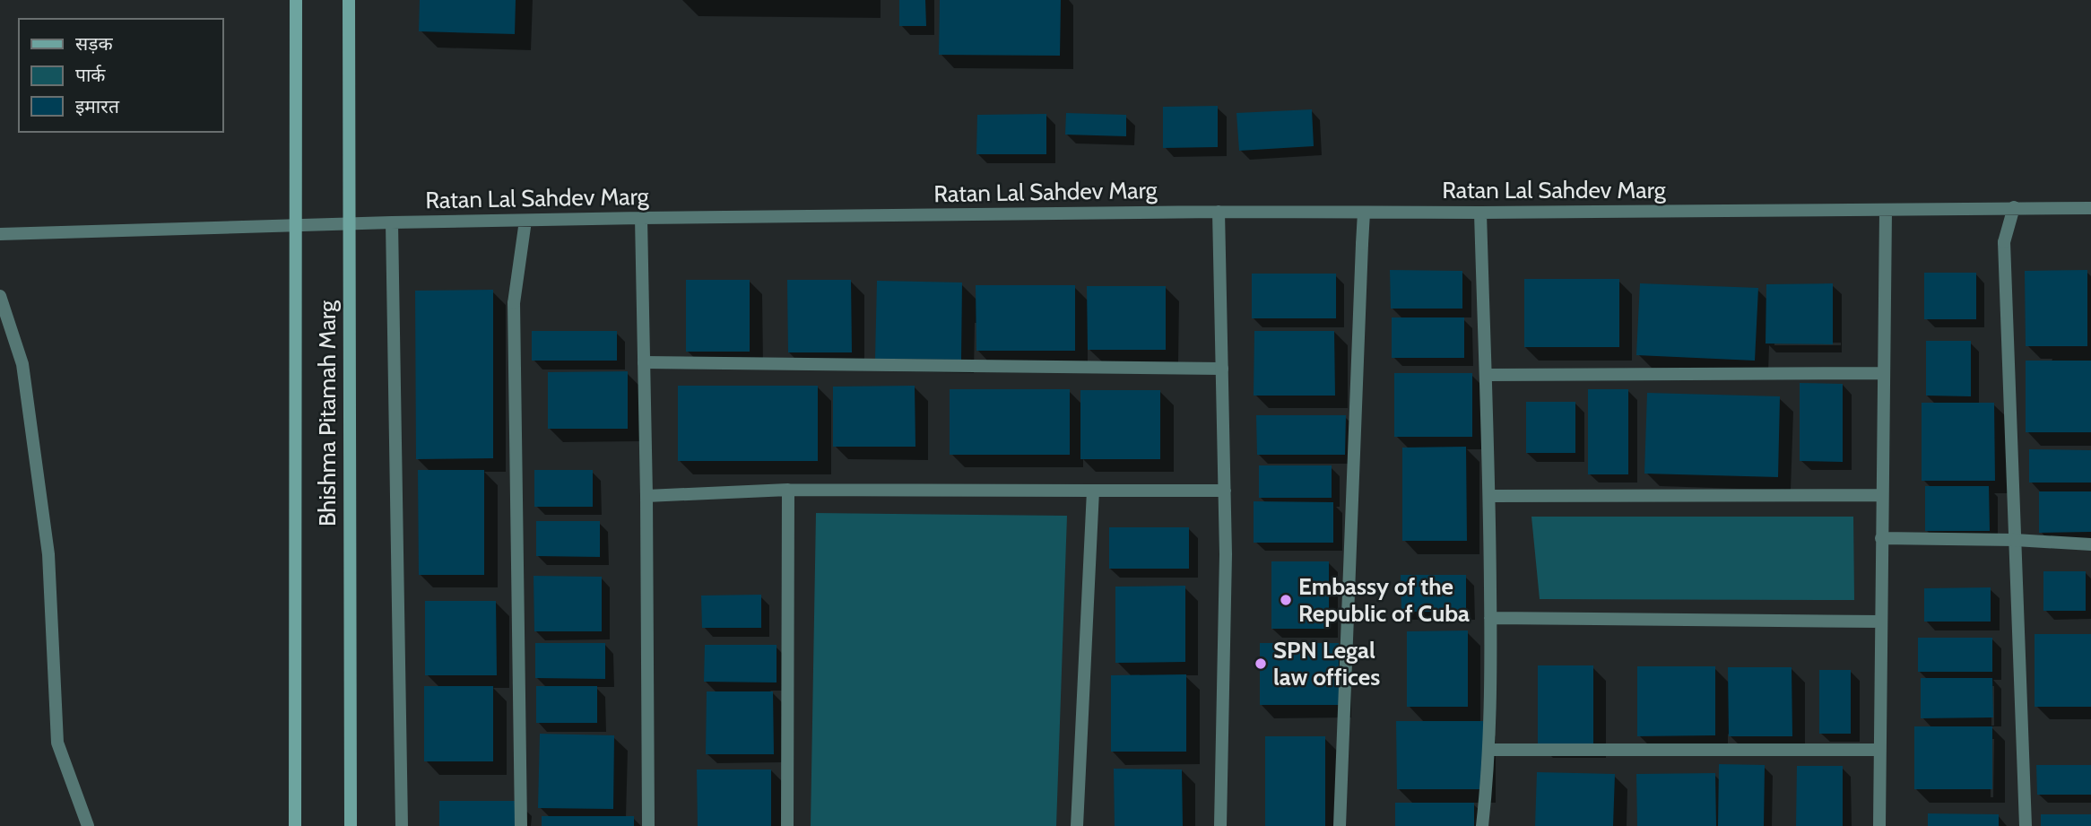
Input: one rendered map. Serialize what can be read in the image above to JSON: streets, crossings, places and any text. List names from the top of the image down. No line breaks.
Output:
{"streets":{"main road":["Bhishma Pitamah Marg"],"street":["Ratan Lal Sahdev Marg"]},"places":["Embassy of the Republic of Cuba","SPN Legal law offices"],"legend":["सड़क","पार्क","इमारत"]}
